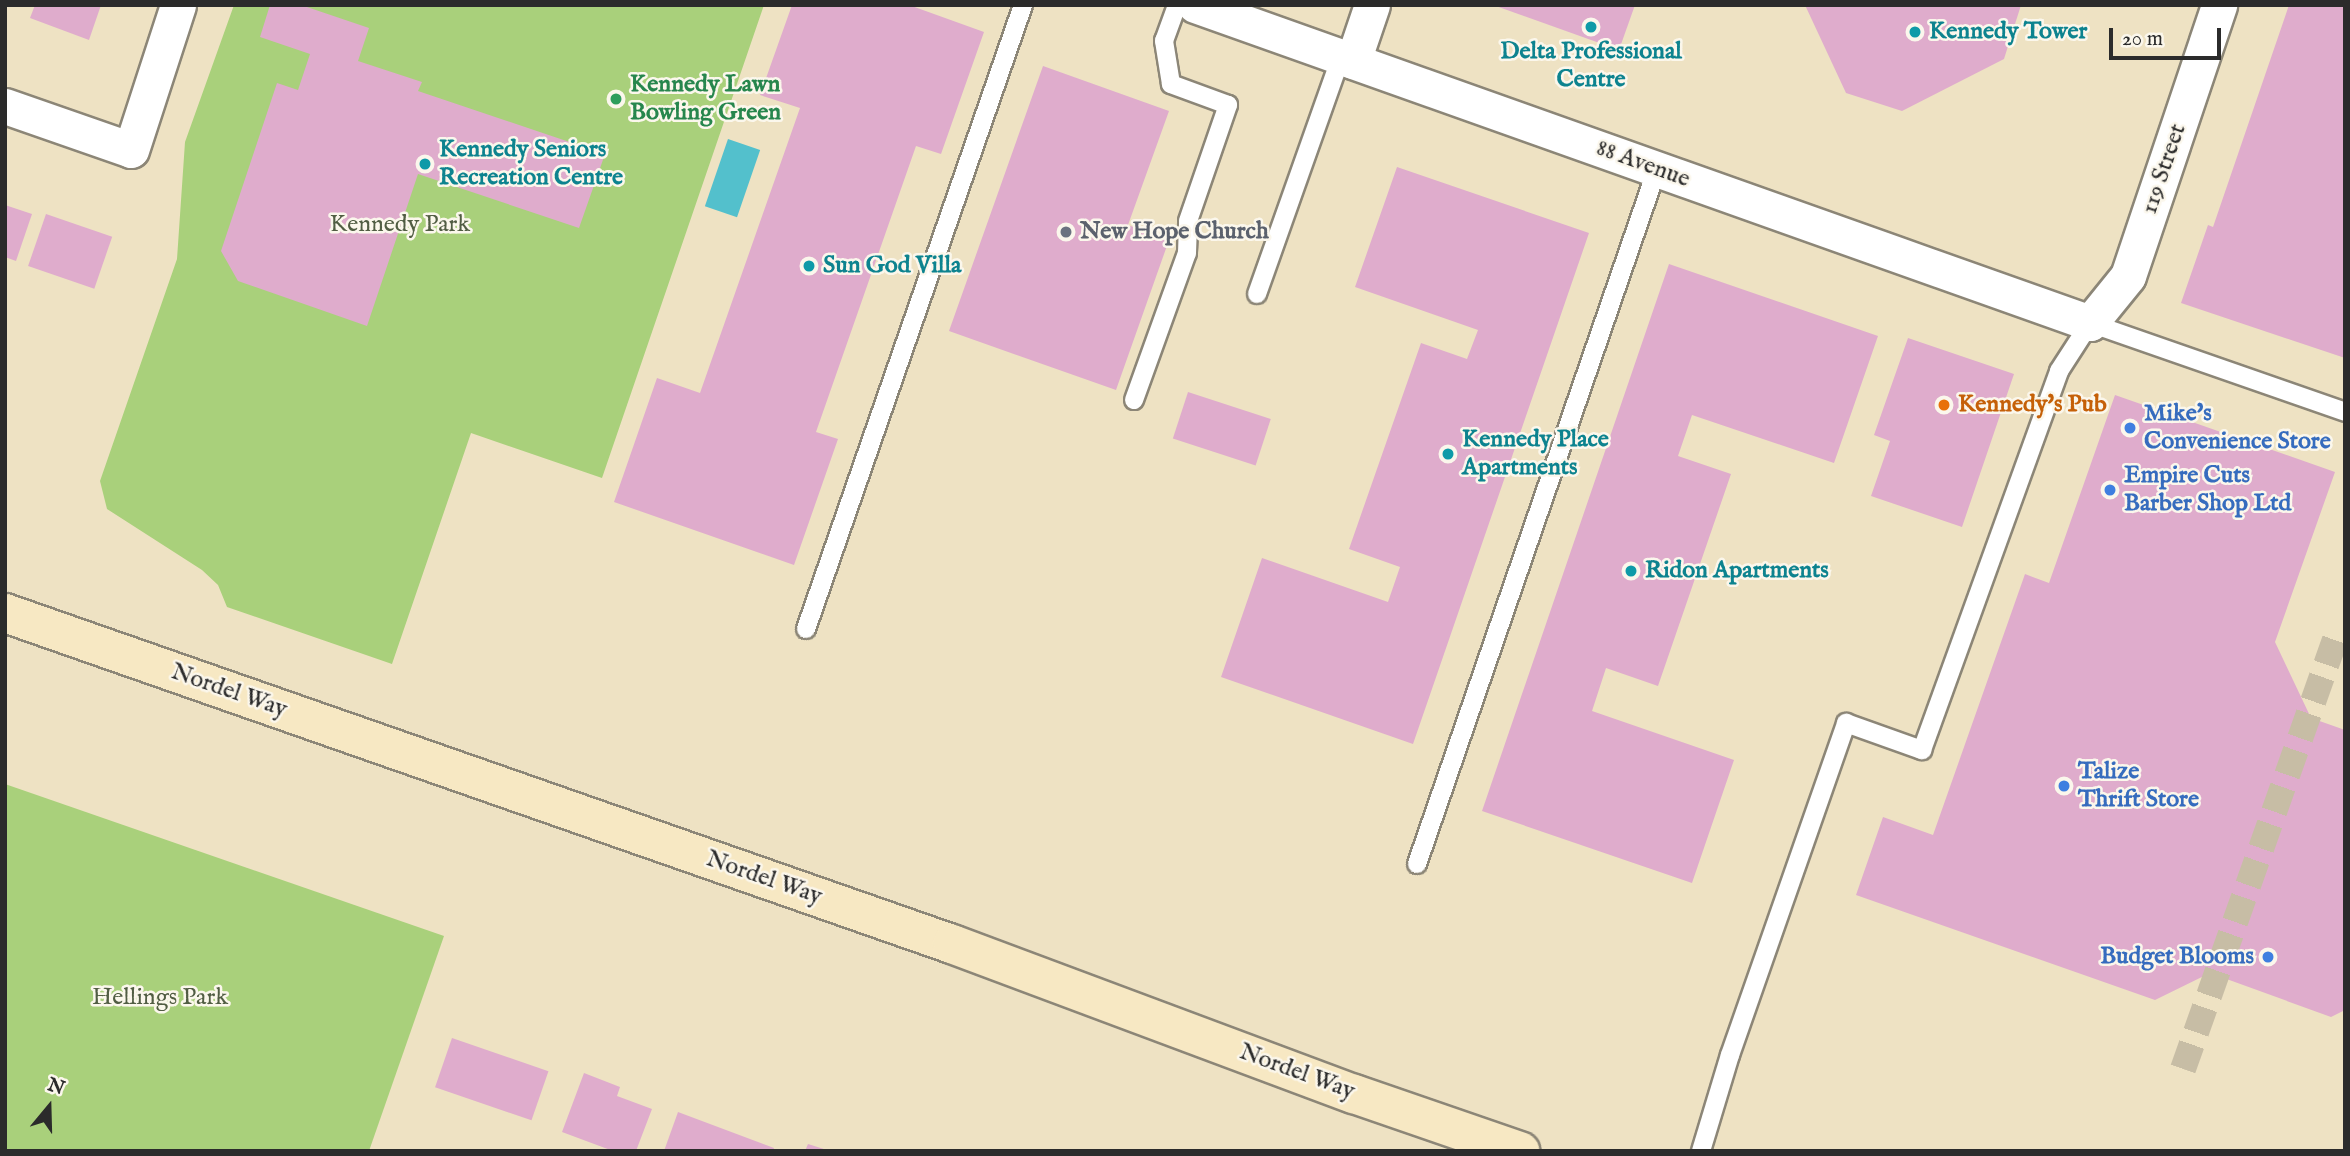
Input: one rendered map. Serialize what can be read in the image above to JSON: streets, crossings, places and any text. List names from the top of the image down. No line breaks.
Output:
{"streets":{"main road":["Nordel Way"],"street":["88 Avenue","119 Street"]},"crossings":[["88 Avenue","119 Street"]],"parks":["Kennedy Park","Hellings Park"],"places":["Delta Professional Centre","Kennedy Tower","Kennedy Lawn Bowling Green","Kennedy Seniors Recreation Centre","New Hope Church","Sun God Villa","Kennedy's Pub","Mike's Convenience Store","Kennedy Place Apartments","Empire Cuts Barber Shop Ltd","Ridon Apartments","Talize Thrift Store","Budget Blooms"],"scale_bar":"20 m","north":"top"}
